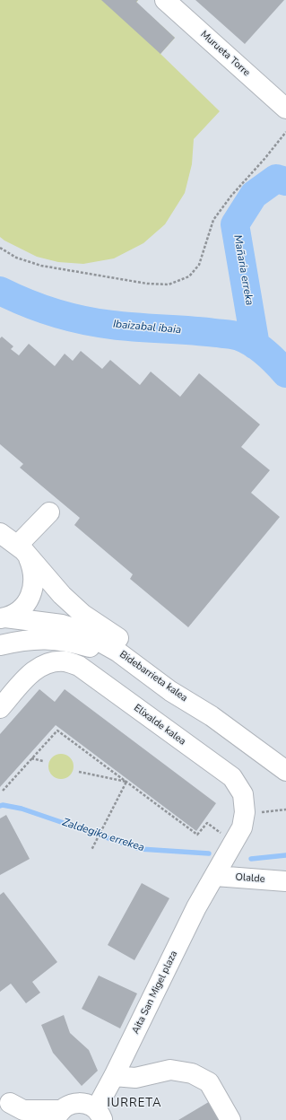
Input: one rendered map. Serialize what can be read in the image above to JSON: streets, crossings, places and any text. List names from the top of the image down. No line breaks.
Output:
{"streets":{"main road":["Murueta Torre","Bidebarrieta kalea","Elixalde kalea","Olalde","Aita San Migel plaza"]},"crossings":[["Elixalde kalea","Olalde"],["Elixalde kalea","Aita San Migel plaza"],["Olalde","Aita San Migel plaza"]],"districts":["IURRETA"],"water":["Mañaria erreka","Ibaizabal ibaia","Zaldegiko errekea"]}
